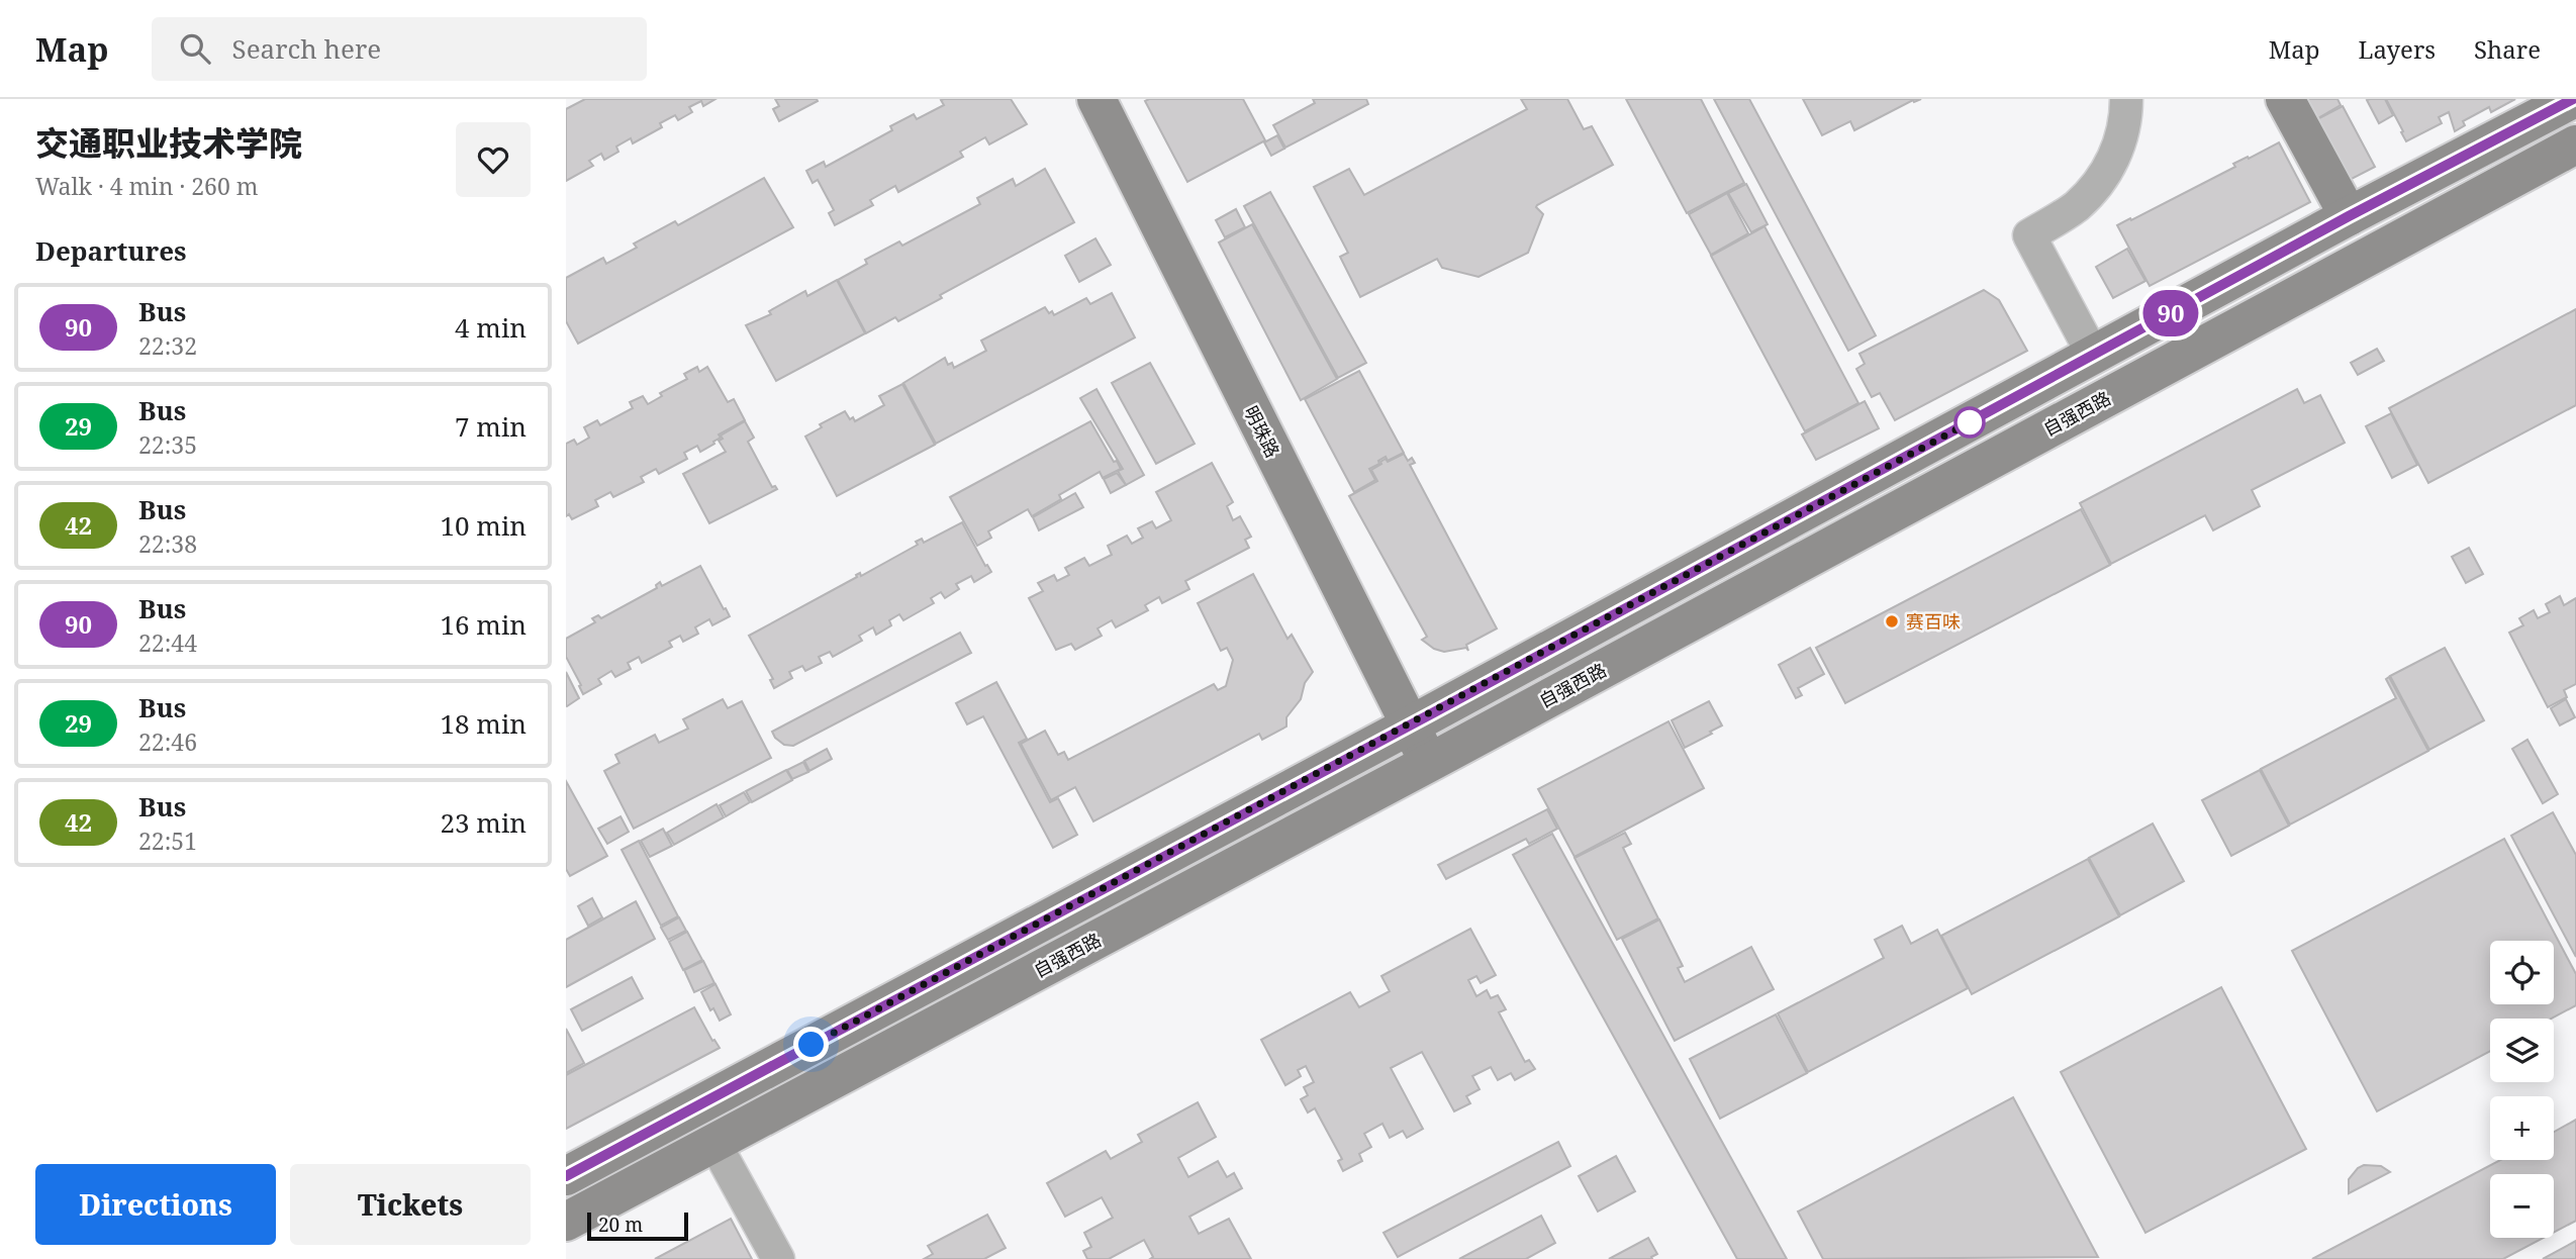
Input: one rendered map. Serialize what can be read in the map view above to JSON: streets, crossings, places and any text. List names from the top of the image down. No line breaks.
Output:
{"streets":{"main road":["自强西路","明珠路"]},"crossings":[["自强西路","明珠路"]],"places":["赛百味"],"lines":["bus line 90"],"scale_bar":"20 m","page":{"header":"Map","search":"Search here","nav":["Map","Layers","Share"],"heading":[["交通职业技术学院","Walk · 4 min · 260 m"],"Departures"],"on_map":"90","list":[{"mark":"90","name":"Bus","note":"22:32","value":"4 min"},{"mark":"29","name":"Bus","note":"22:35","value":"7 min"},{"mark":"42","name":"Bus","note":"22:38","value":"10 min"},{"mark":"90","name":"Bus","note":"22:44","value":"16 min"},{"mark":"29","name":"Bus","note":"22:46","value":"18 min"},{"mark":"42","name":"Bus","note":"22:51","value":"23 min"}],"map_buttons":["+","−"],"buttons":["Directions","Tickets"],"scale":"20 m"}}
